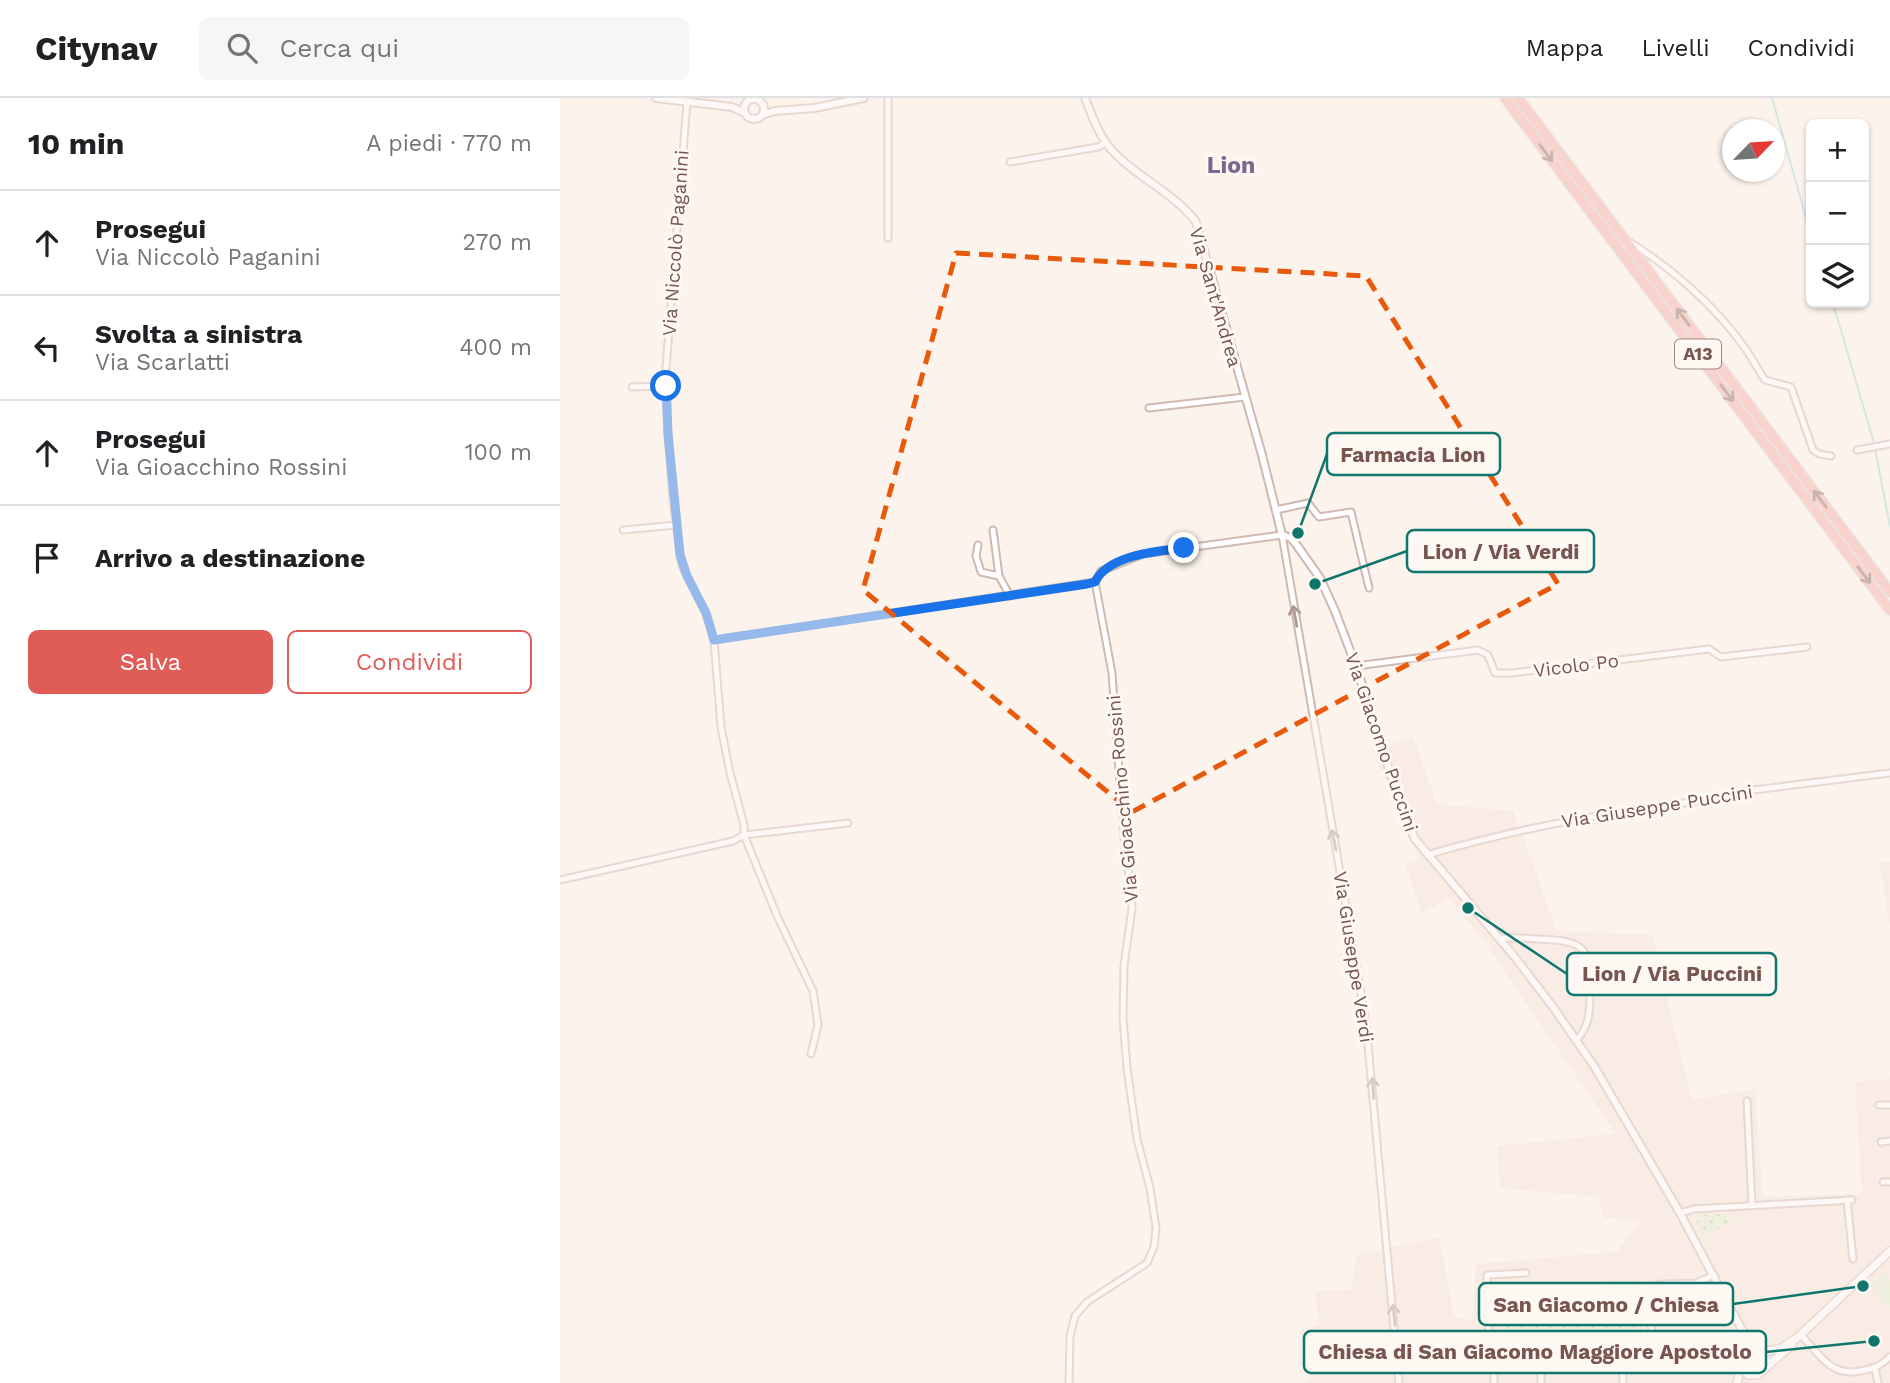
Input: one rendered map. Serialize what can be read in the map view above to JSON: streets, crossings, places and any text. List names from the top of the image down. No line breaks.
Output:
{"streets":{"highway":["A13"],"street":["Via Niccolò Paganini","Via Sant'Andrea","Vicolo Po","Via Giacomo Puccini","Via Gioacchino Rossini","Via Giuseppe Puccini","Via Giuseppe Verdi"]},"crossings":[["Via Sant'Andrea","Via Giacomo Puccini"],["Via Sant'Andrea","Via Giuseppe Verdi"],["Vicolo Po","Via Giacomo Puccini"],["Via Giacomo Puccini","Via Giuseppe Puccini"],["Via Giacomo Puccini","Via Giuseppe Verdi"]],"one_way":["Via Giuseppe Verdi"],"districts":["Lion"],"places":["Farmacia Lion","Lion / Via Verdi","Lion / Via Puccini","San Giacomo / Chiesa","Chiesa di San Giacomo Maggiore Apostolo"],"north":"top right","page":{"header":"Citynav","search":"Cerca qui","nav":["Mappa","Livelli","Condividi"],"heading":["10 min","A piedi · 770 m"],"map_buttons":["+","−"],"list":[["Prosegui","Via Niccolò Paganini","270 m"],["Svolta a sinistra","Via Scarlatti","400 m"],["Prosegui","Via Gioacchino Rossini","100 m"],"Arrivo a destinazione"],"buttons":["Salva","Condividi"]}}
